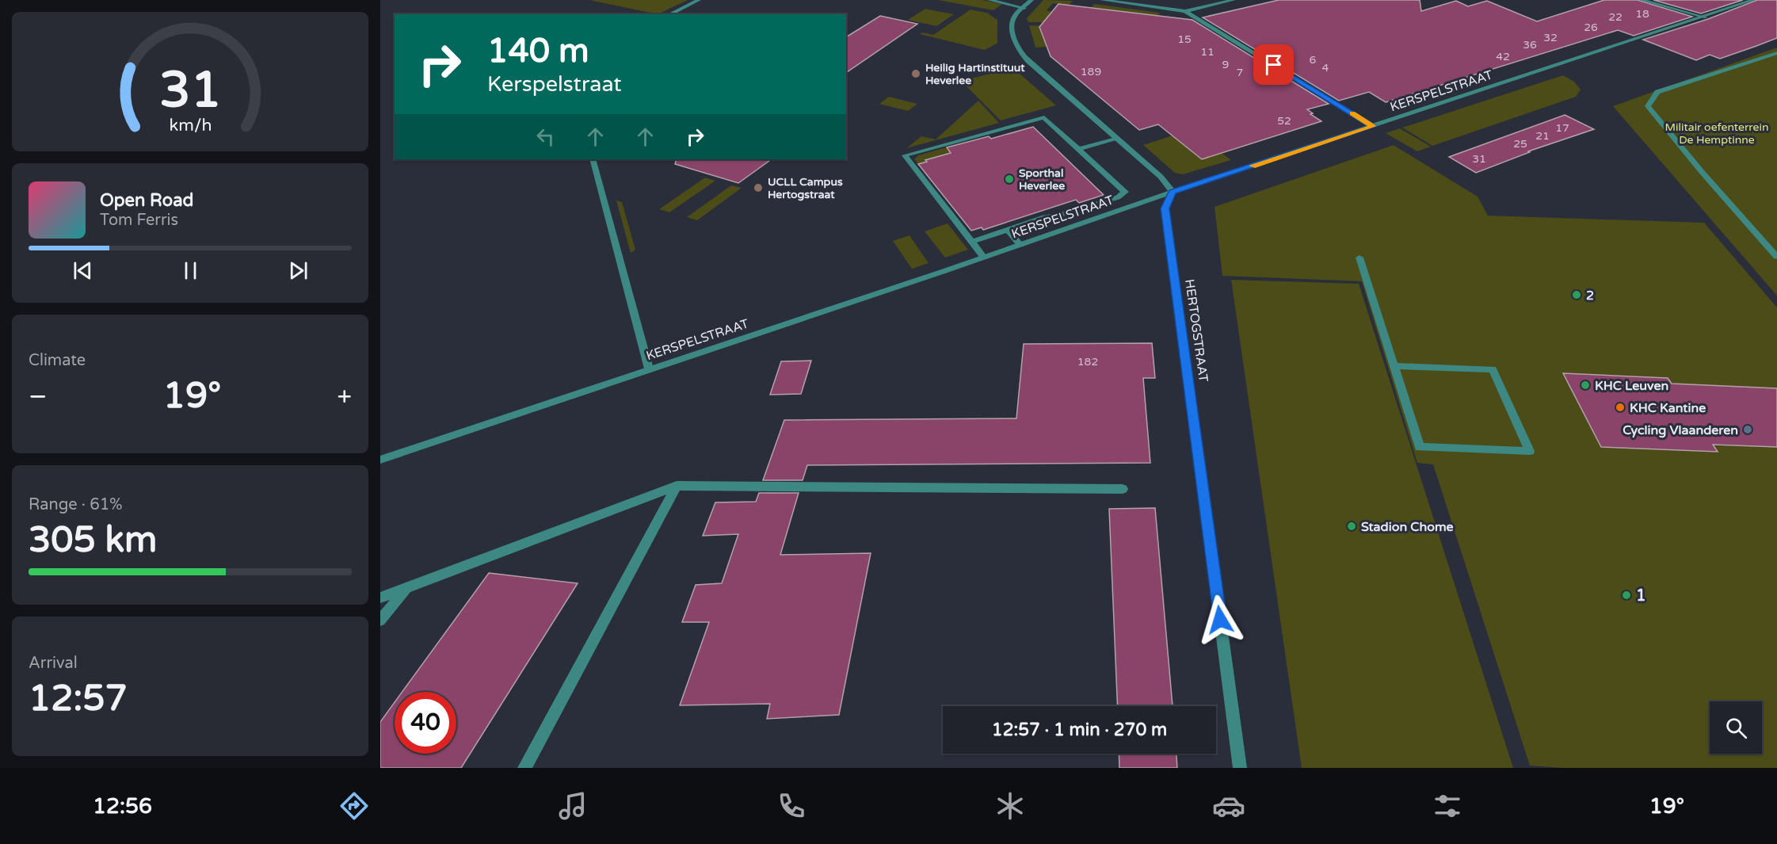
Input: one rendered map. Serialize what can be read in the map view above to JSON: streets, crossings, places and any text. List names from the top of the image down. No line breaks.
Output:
{"streets":{"street":["KERSPELSTRAAT","HERTOGSTRAAT"]},"crossings":[["KERSPELSTRAAT","HERTOGSTRAAT"]],"parks":["Militair oefenterrein De Hemptinne"],"places":["Heilig Hartinstituut Heverlee","Sporthal Heverlee","UCLL Campus Hertogstraat","2","KHC Leuven","KHC Kantine","Cycling Vlaanderen","Stadion Chome","1"],"house_numbers":["18","22","26","32","15","36","11","42","6","9","4","189","7","52","17","21","25","31","182"],"page":{"turn":["140 m","Kerspelstraat"],"song":["Open Road","Tom Ferris"],"tile":["Climate",["Range · 61%","305 km"],["Arrival","12:57"]],"heat":["−","19°","+"],"limit":"40","trip":"12:57 · 1 min · 270 m","tabs":["12:56","19°"],"gauge":["31","km/h"]}}
